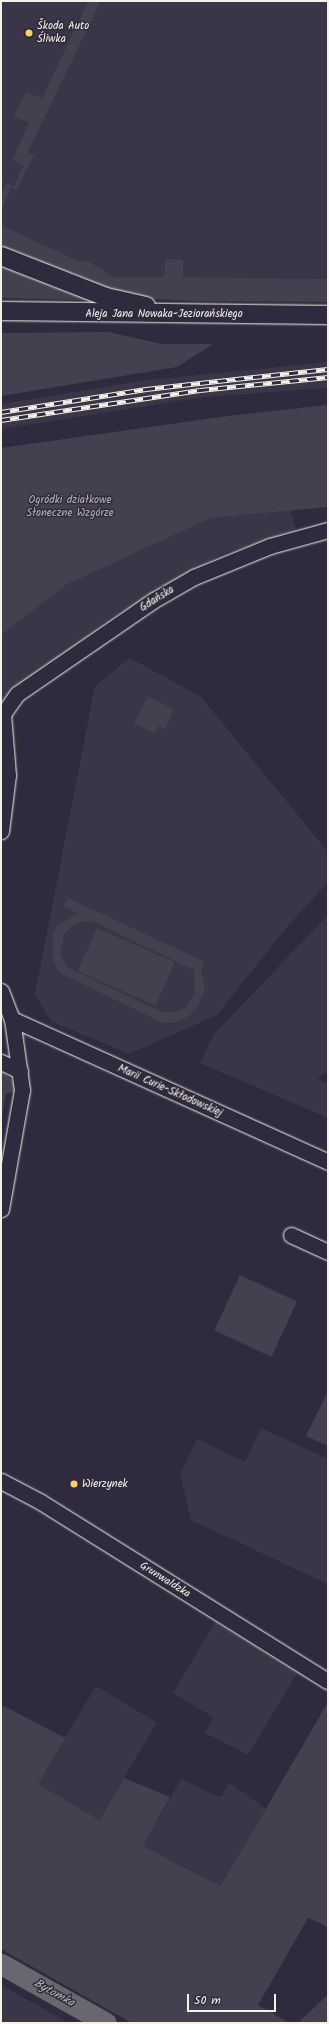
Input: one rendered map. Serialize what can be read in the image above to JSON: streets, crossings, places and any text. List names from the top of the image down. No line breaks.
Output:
{"streets":{"main road":["Aleja Jana Nowaka-Jeziorańskiego"],"street":["Gdańska","Marii Curie-Skłodowskiej","Grunwaldzka"]},"water":["Bytomka"],"parks":["Ogródki działkowe Słoneczne Wzgórze"],"places":["Škoda Auto Śliwka","Wierzynek"],"scale_bar":"50 m"}
